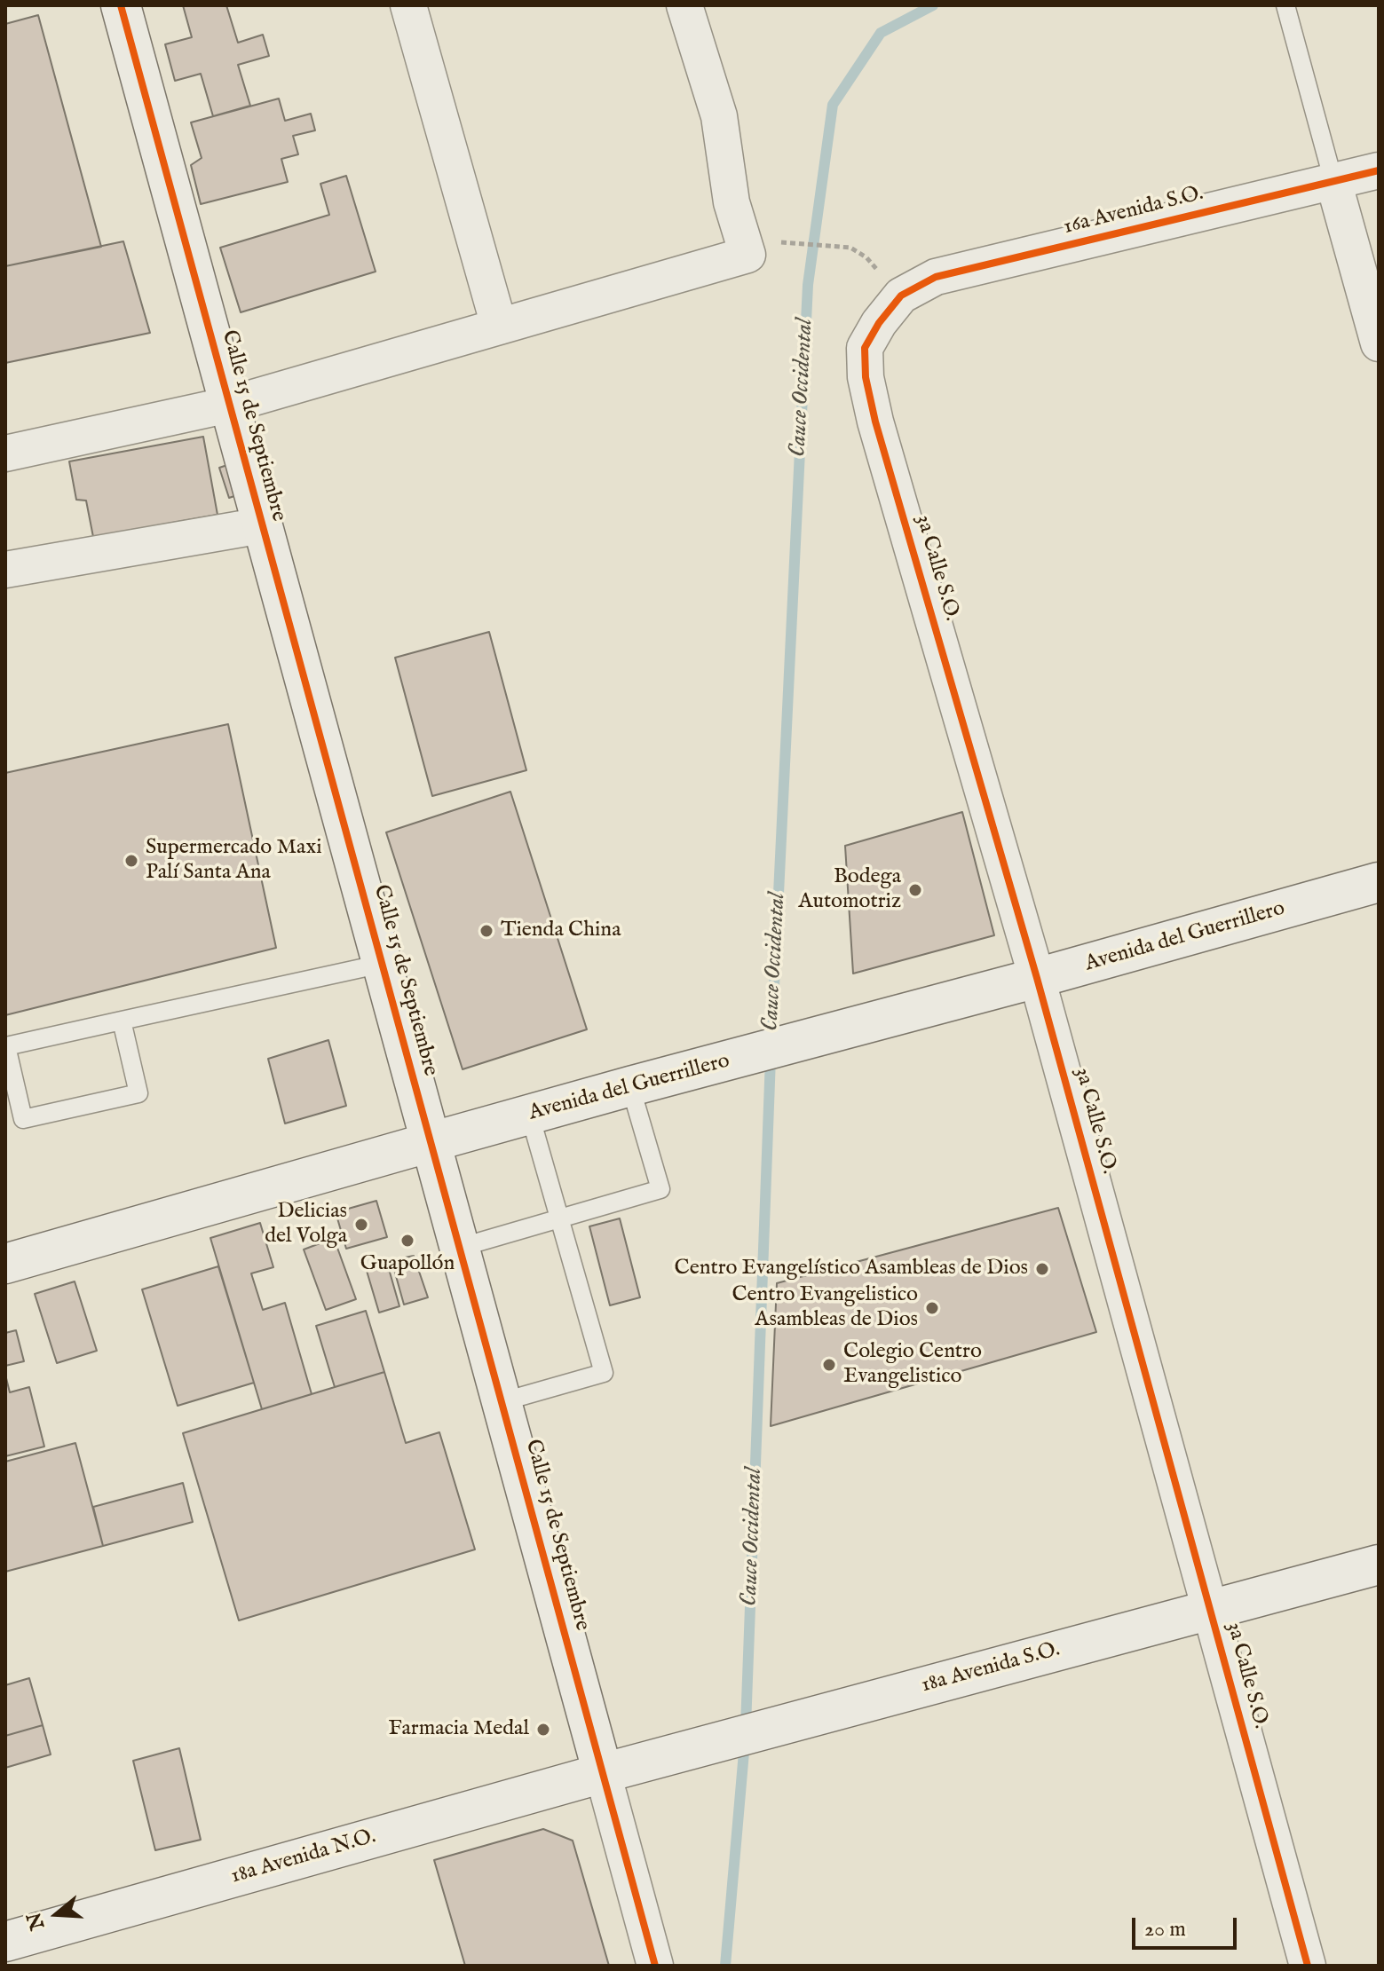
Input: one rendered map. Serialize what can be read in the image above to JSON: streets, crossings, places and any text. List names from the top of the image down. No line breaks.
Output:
{"streets":{"street":["16a Avenida S.O.","Calle 15 de Septiembre","3a Calle S.O.","Avenida del Guerrillero","18a Avenida S.O.","18a Avenida N.O."]},"crossings":[["16a Avenida S.O.","3a Calle S.O."],["Calle 15 de Septiembre","Avenida del Guerrillero"],["Calle 15 de Septiembre","18a Avenida S.O."],["Calle 15 de Septiembre","18a Avenida N.O."],["3a Calle S.O.","Avenida del Guerrillero"],["3a Calle S.O.","18a Avenida S.O."],["18a Avenida S.O.","18a Avenida N.O."]],"water":["Cauce Occidental"],"places":["Supermercado Maxi Palí Santa Ana","Bodega Automotriz","Tienda China","Delicias del Volga","Guapollón","Centro Evangelístico Asambleas de Dios","Centro Evangelistico Asambleas de Dios","Colegio Centro Evangelistico","Farmacia Medal"],"scale_bar":"20 m","north":"left"}
